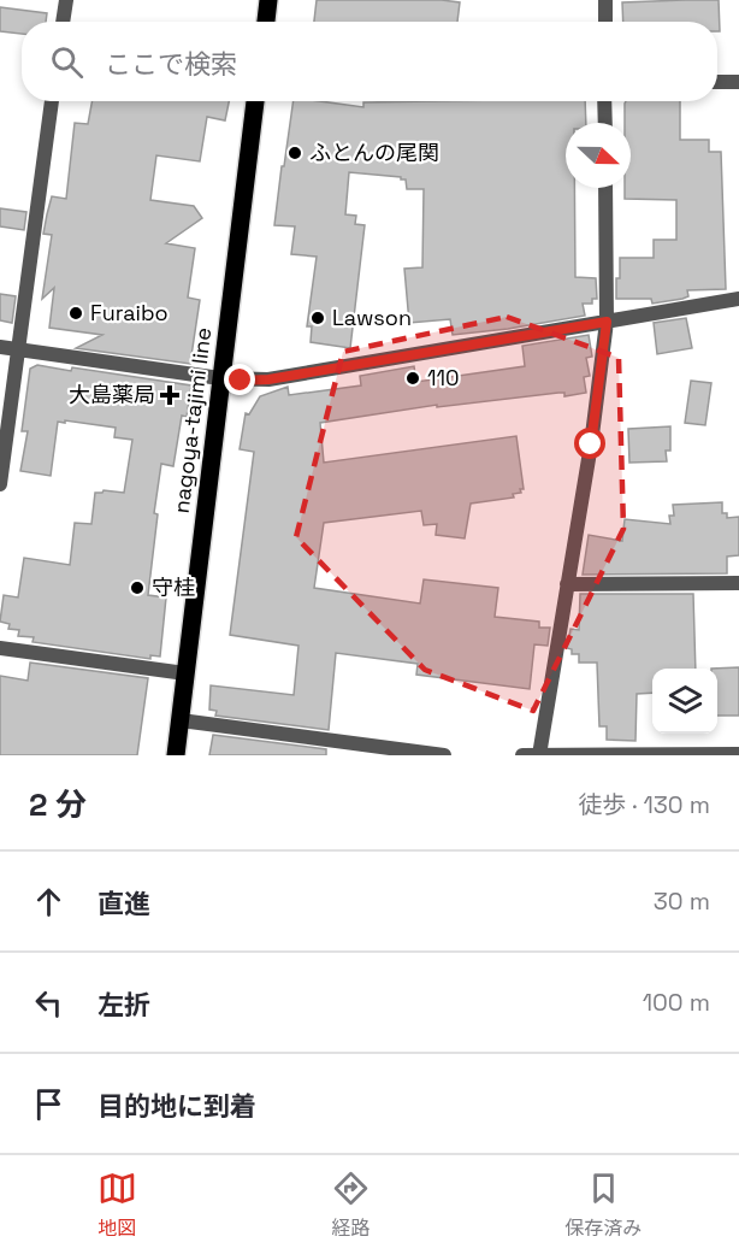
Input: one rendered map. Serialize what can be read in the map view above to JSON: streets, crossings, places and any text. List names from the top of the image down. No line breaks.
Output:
{"streets":{"main road":["nagoya-tajimi line"]},"places":{"other":["ふとんの尾関","Furaibo","Lawson","110","守桂"],"health":["大島薬局"]},"north":"right","page":{"search":"ここで検索","heading":["2 分","徒歩 · 130 m"],"list":[["直進","30 m"],["左折","100 m"],"目的地に到着"],"nav":["地図","経路","保存済み"]}}
